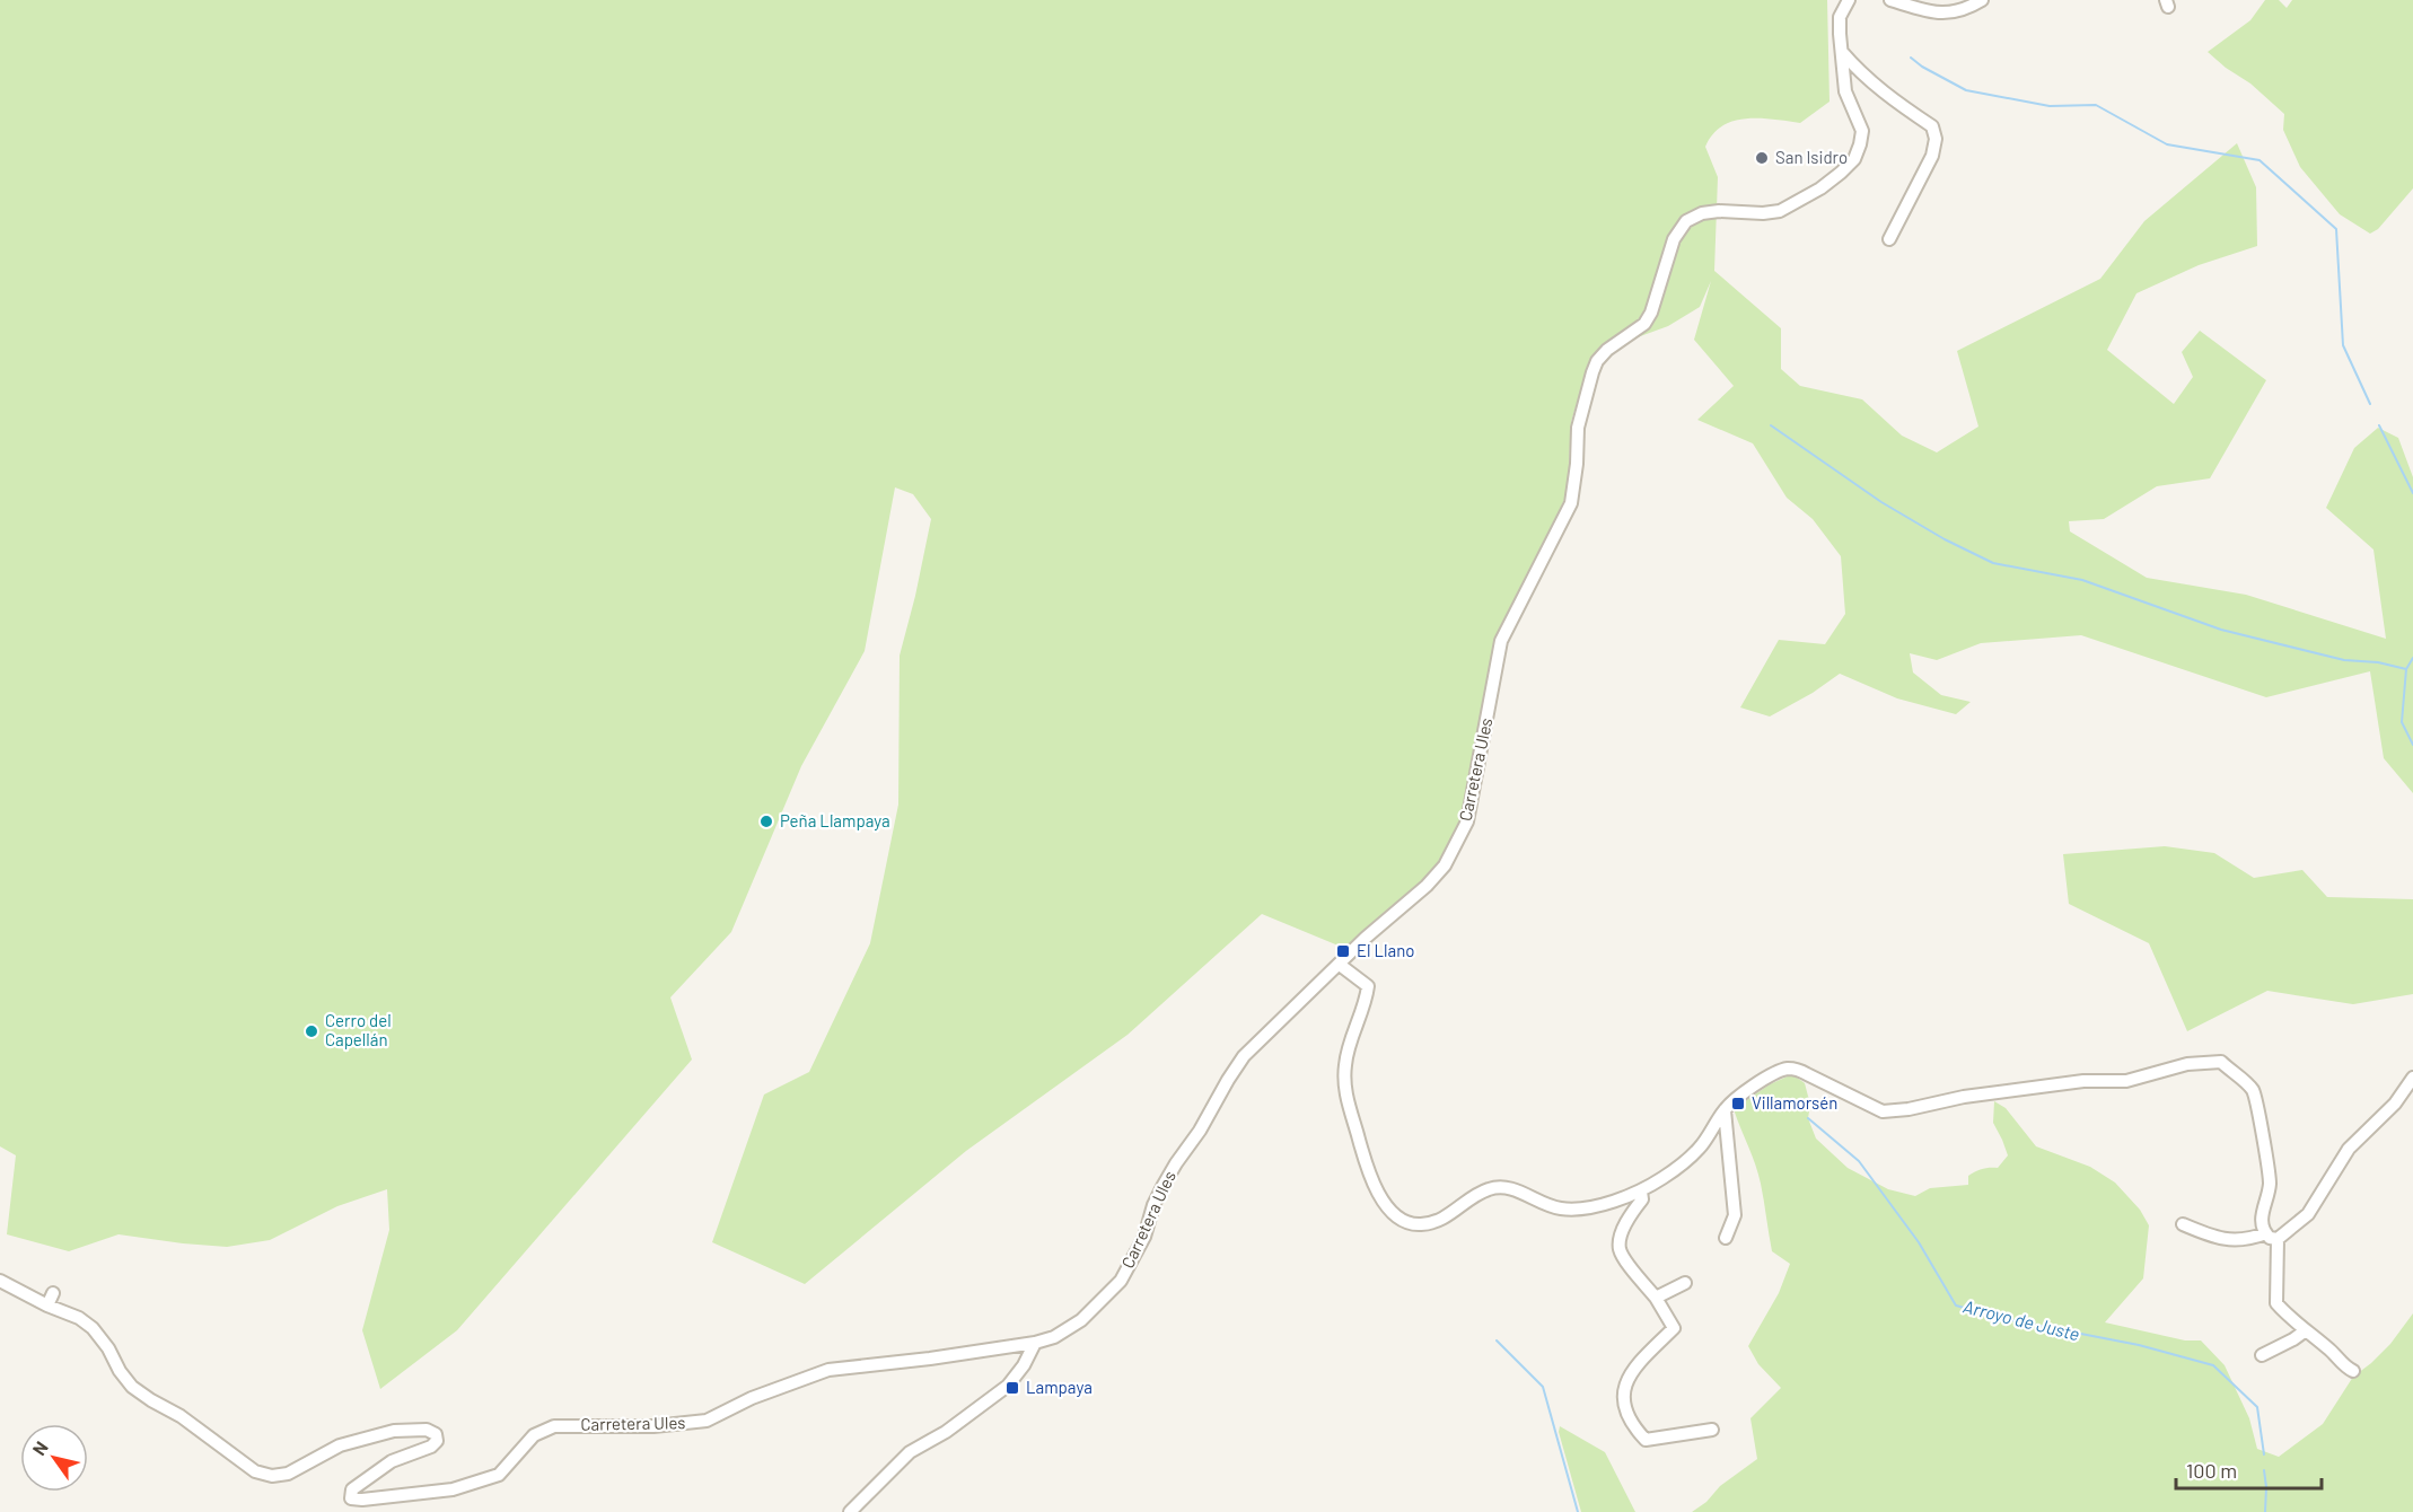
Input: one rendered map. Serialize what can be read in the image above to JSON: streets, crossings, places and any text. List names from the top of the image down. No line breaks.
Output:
{"streets":{"street":["Carretera Ules"]},"water":["Arroyo de Juste"],"places":{"other":["San Isidro","Peña Llampaya","Cerro del Capellán"],"transit":["El Llano","Villamorsén","Lampaya"]},"scale_bar":"100 m","north":"top left"}
